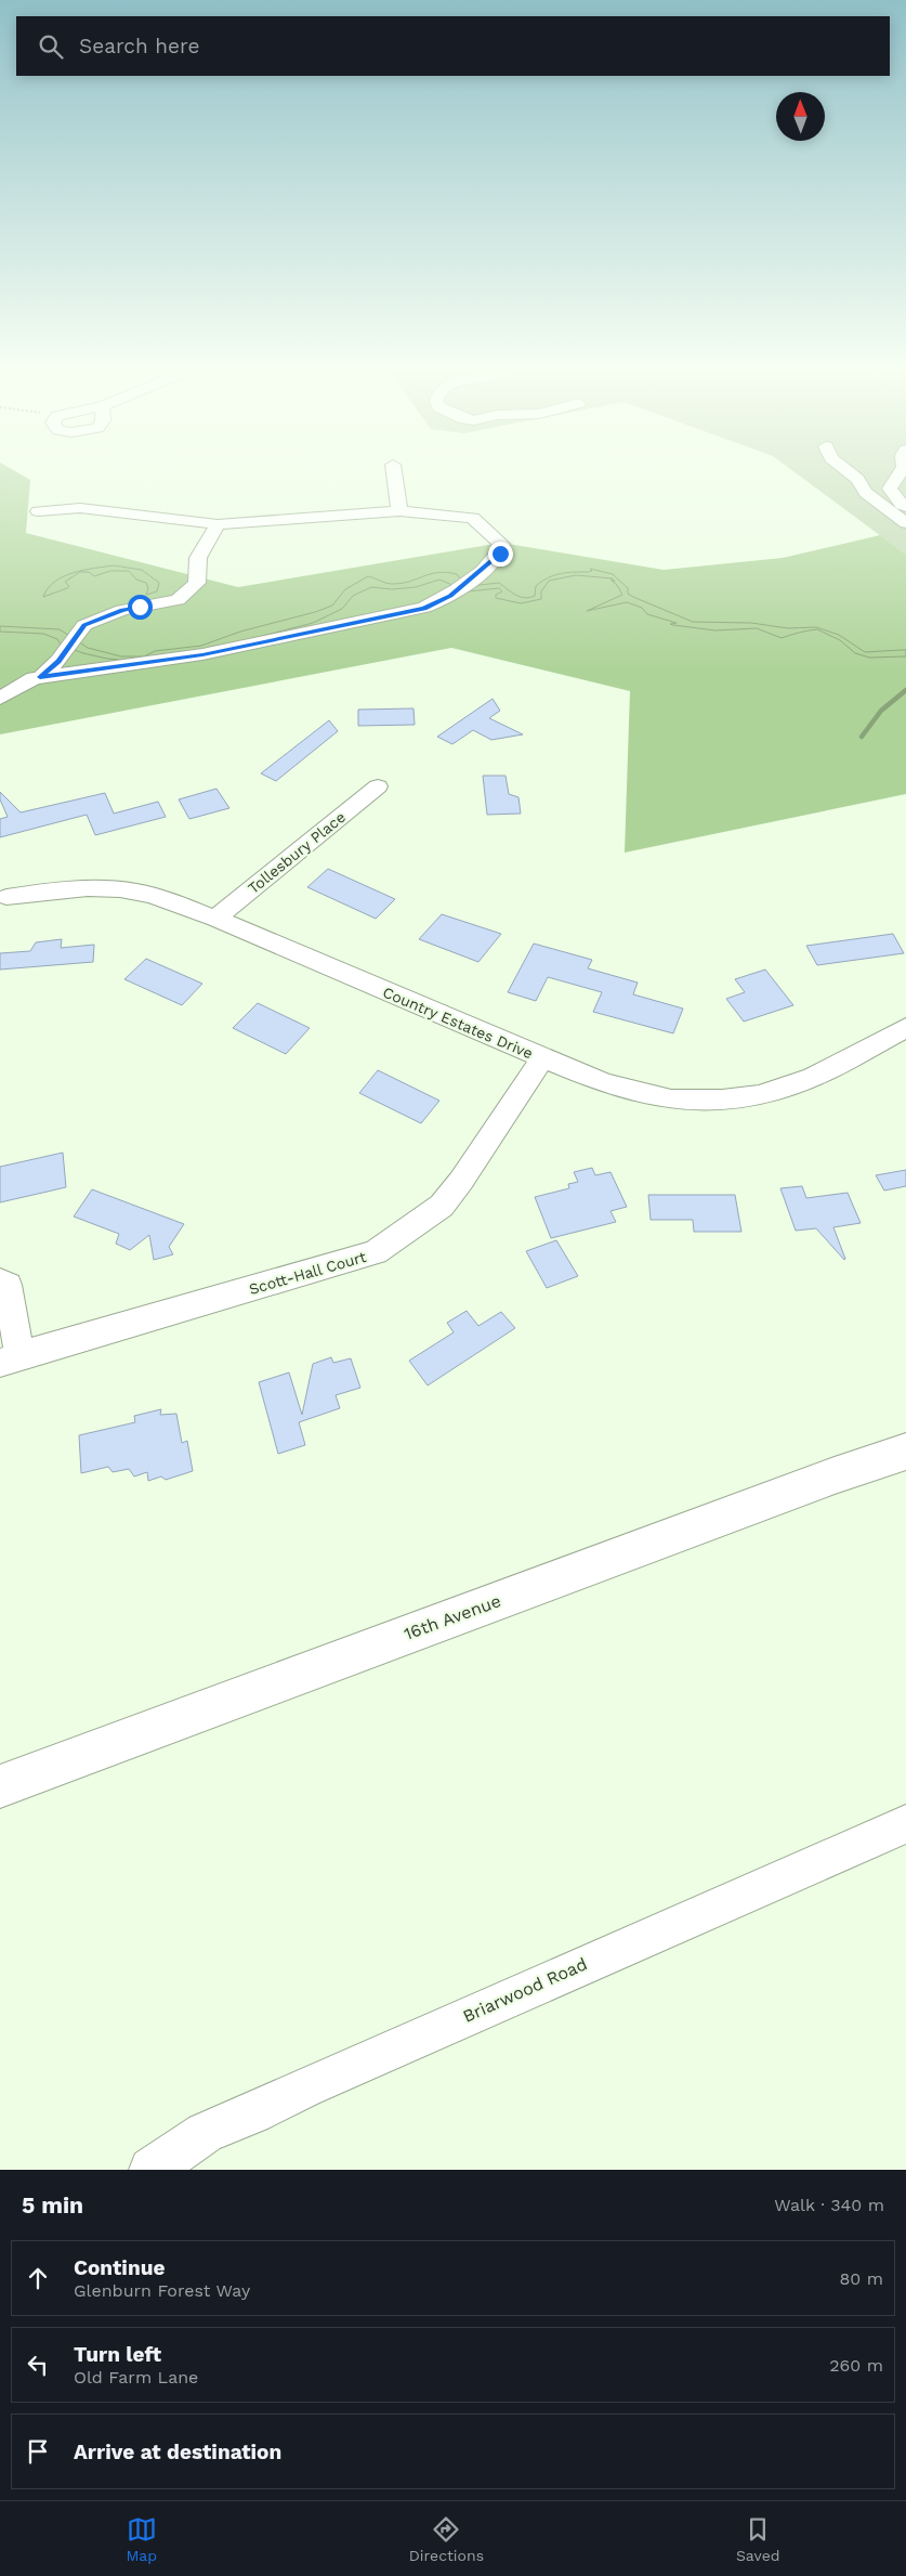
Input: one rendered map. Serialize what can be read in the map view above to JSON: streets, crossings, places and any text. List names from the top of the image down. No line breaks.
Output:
{"streets":{"main road":["16th Avenue"],"street":["Tollesbury Place","Country Estates Drive","Scott-Hall Court","Briarwood Road"]},"crossings":[["Tollesbury Place","Country Estates Drive"],["Country Estates Drive","Scott-Hall Court"]],"north":"top","page":{"search":"Search here","heading":["5 min","Walk · 340 m"],"list":[["Continue","Glenburn Forest Way","80 m"],["Turn left","Old Farm Lane","260 m"],"Arrive at destination"],"nav":["Map","Directions","Saved"]}}
